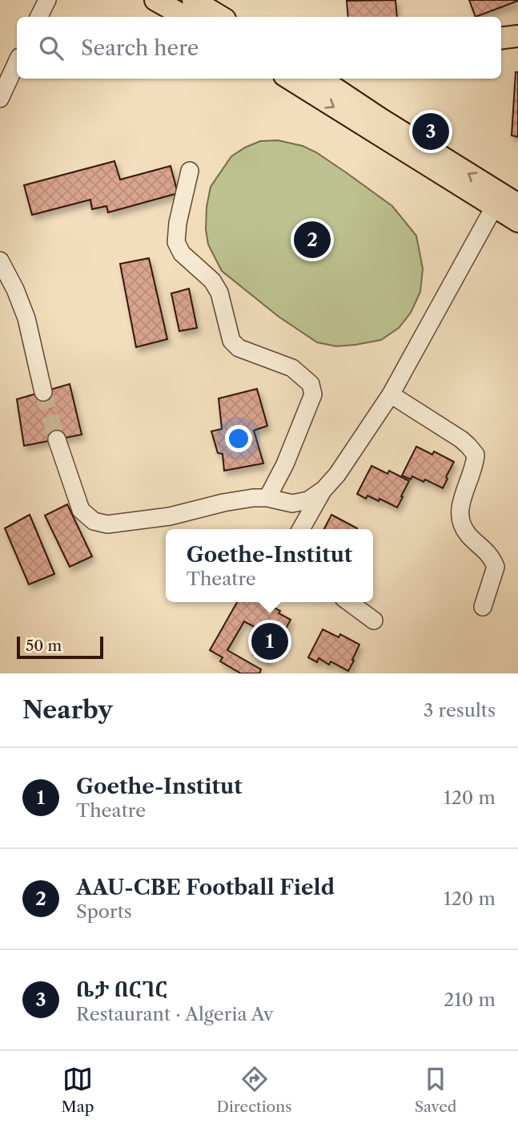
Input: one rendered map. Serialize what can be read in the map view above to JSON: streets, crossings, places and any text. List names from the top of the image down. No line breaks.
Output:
{"scale_bar":"50 m","page":{"search":"Search here","pins":["3","2","1"],"popup":["Goethe-Institut","Theatre"],"scale":"50 m","heading":["Nearby","3 results"],"list":[{"mark":"1","name":"Goethe-Institut","note":"Theatre","value":"120 m"},{"mark":"2","name":"AAU-CBE Football Field","note":"Sports","value":"120 m"},{"mark":"3","name":"ቤታ በርገር","note":"Restaurant · Algeria Av","value":"210 m"}],"nav":["Map","Directions","Saved"]}}
